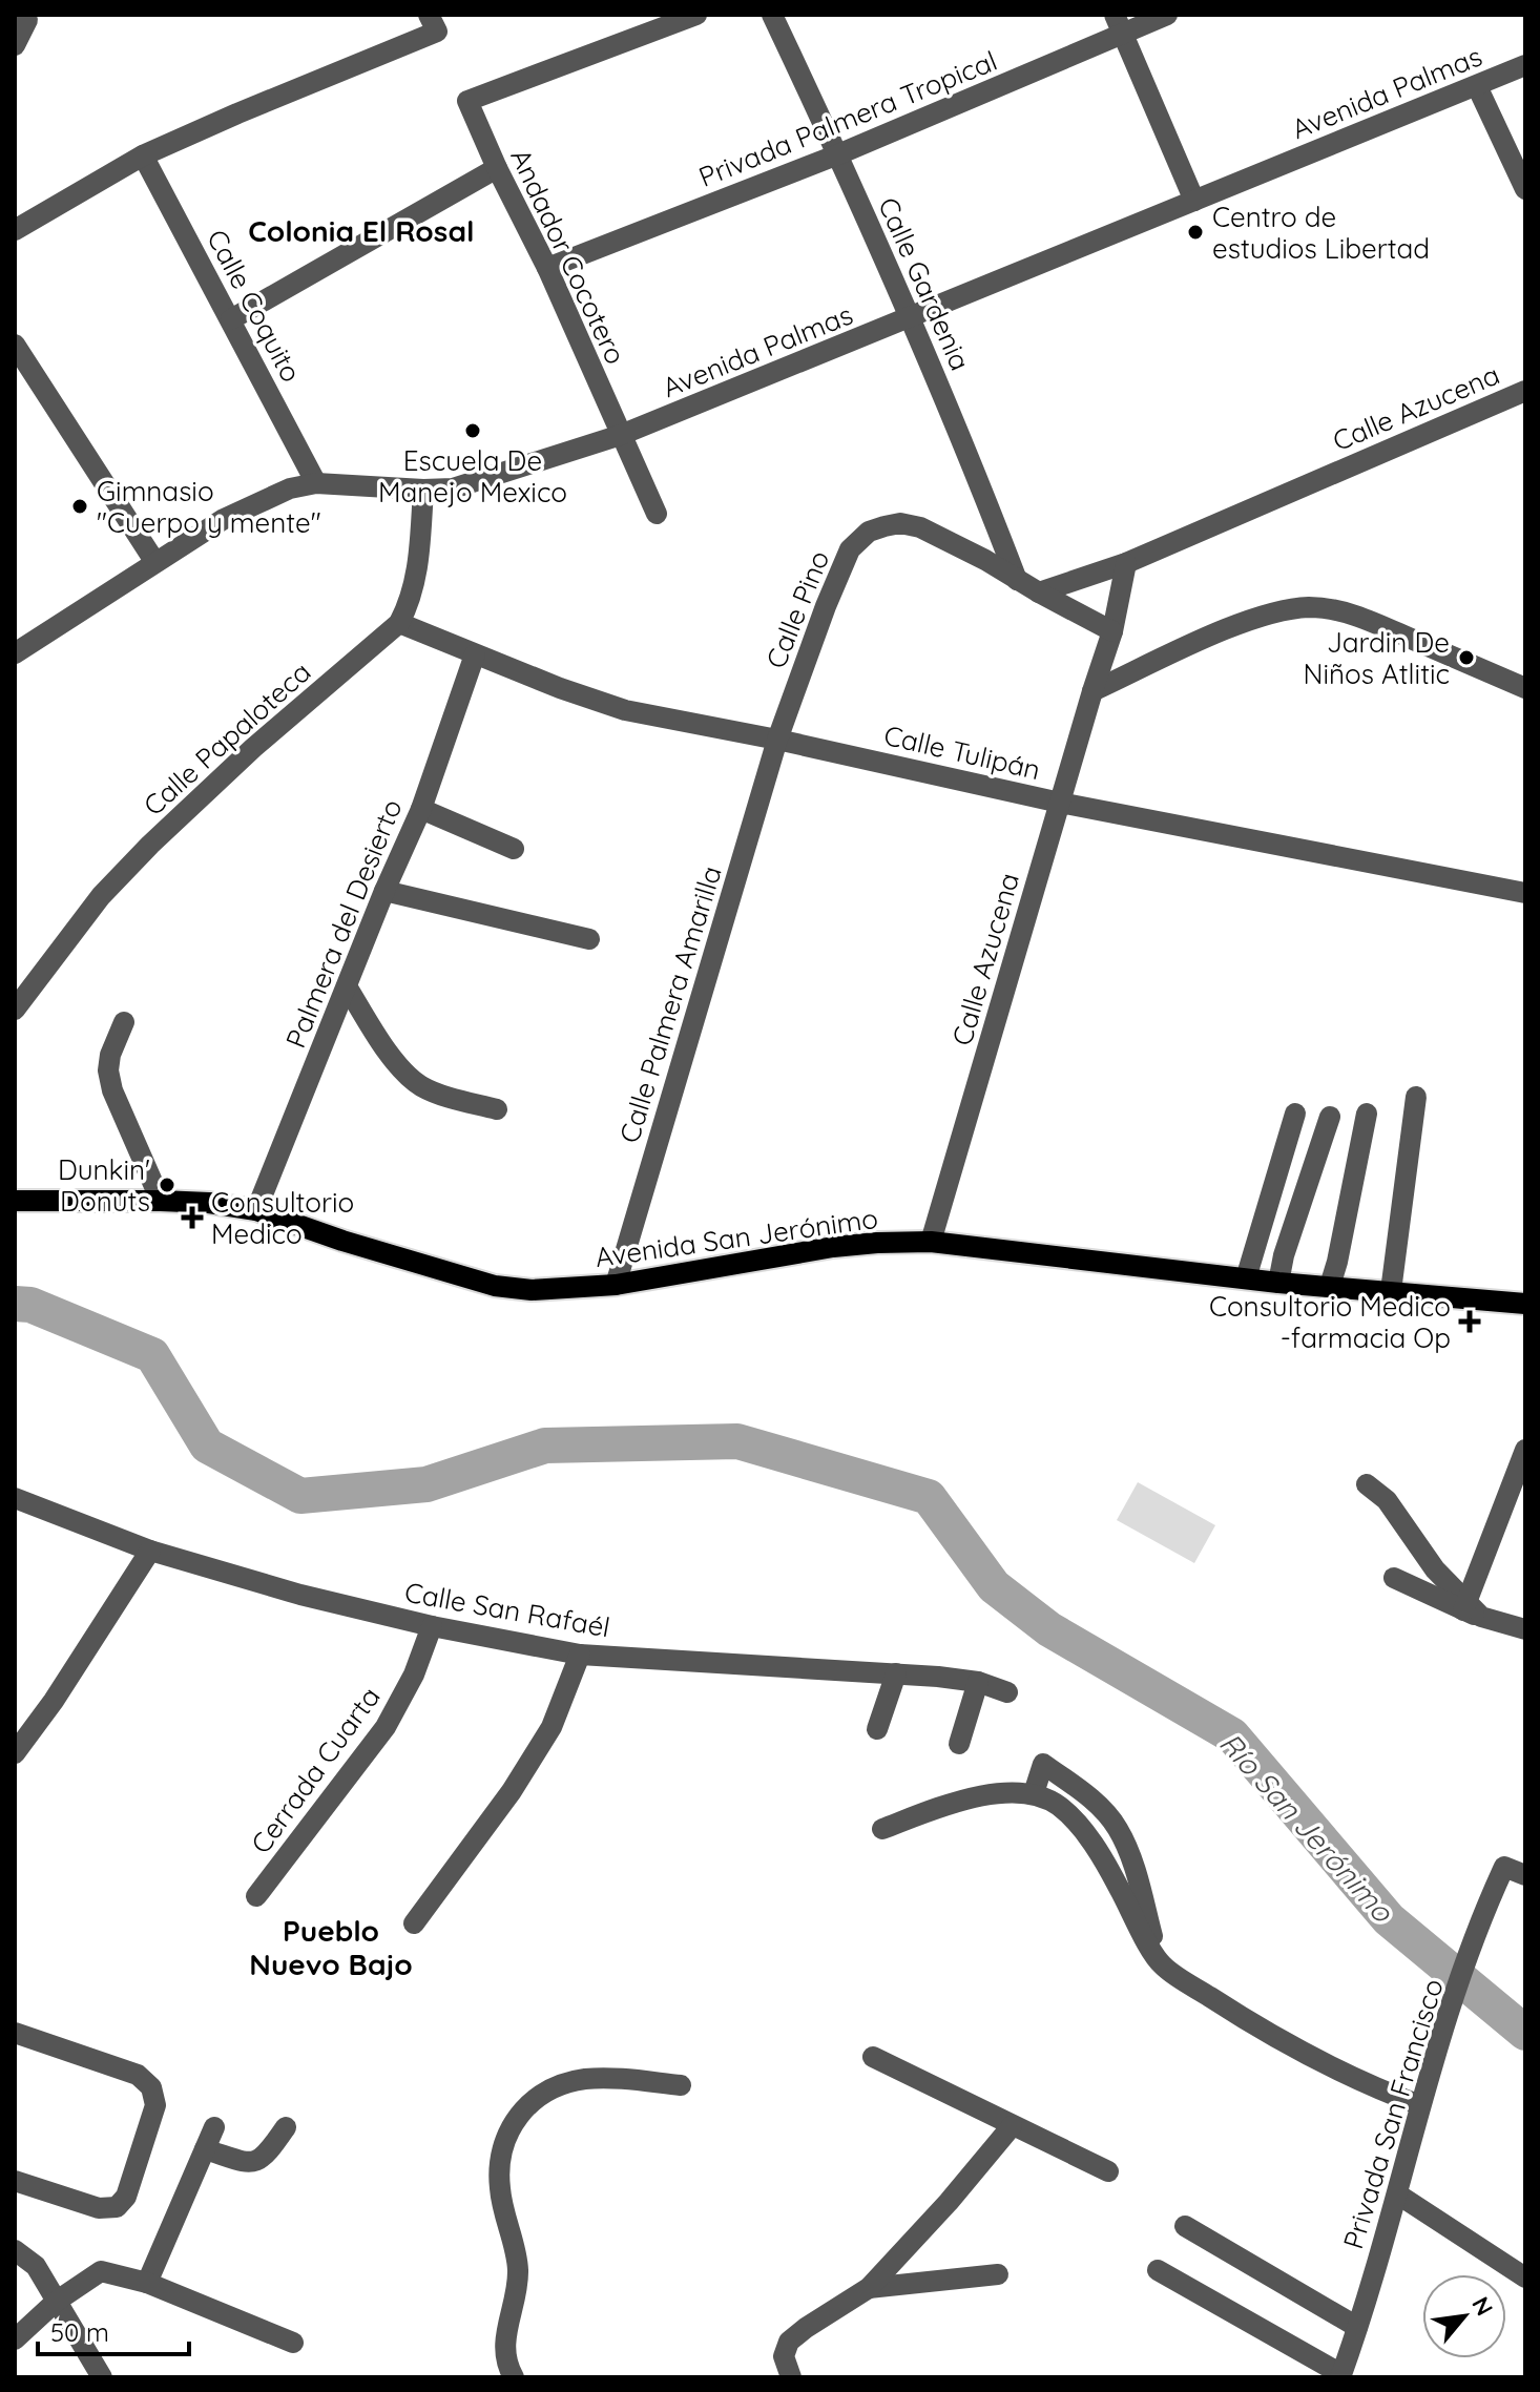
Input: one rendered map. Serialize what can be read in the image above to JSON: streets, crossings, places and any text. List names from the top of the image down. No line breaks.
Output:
{"streets":{"main road":["Avenida San Jerónimo"],"street":["Avenida Palmas","Privada Palmera Tropical","Andador Cocotero","Calle Gardenia","Calle Coquito","Calle Azucena","Calle Pino","Calle Papaloteca","Calle Tulipán","Palmera del Desierto","Calle Palmera Amarilla","Calle San Rafaél","Cerrada Cuarta","Privada San Francisco"]},"crossings":[["Avenida Palmas","Andador Cocotero"],["Avenida Palmas","Calle Gardenia"],["Avenida Palmas","Calle Coquito"],["Avenida Palmas","Calle Papaloteca"],["Privada Palmera Tropical","Andador Cocotero"],["Privada Palmera Tropical","Calle Gardenia"],["Calle Gardenia","Calle Pino"],["Calle Azucena","Calle Tulipán"],["Calle Azucena","Avenida San Jerónimo"],["Calle Pino","Calle Tulipán"],["Calle Pino","Calle Palmera Amarilla"],["Calle Papaloteca","Calle Tulipán"],["Calle Tulipán","Palmera del Desierto"],["Calle Tulipán","Calle Palmera Amarilla"],["Palmera del Desierto","Avenida San Jerónimo"],["Calle Palmera Amarilla","Avenida San Jerónimo"],["Calle San Rafaél","Cerrada Cuarta"]],"districts":["Colonia El Rosal","Pueblo Nuevo Bajo"],"water":["Río San Jerónimo"],"places":{"other":["Centro de estudios Libertad","Escuela De Manejo Mexico","Gimnasio \"Cuerpo y mente\"","Jardin De Niños Atlitic","Dunkin' Donuts"],"health":["Consultorio Medico","Consultorio Medico -farmacia Op"]},"scale_bar":"50 m","north":"top right"}
